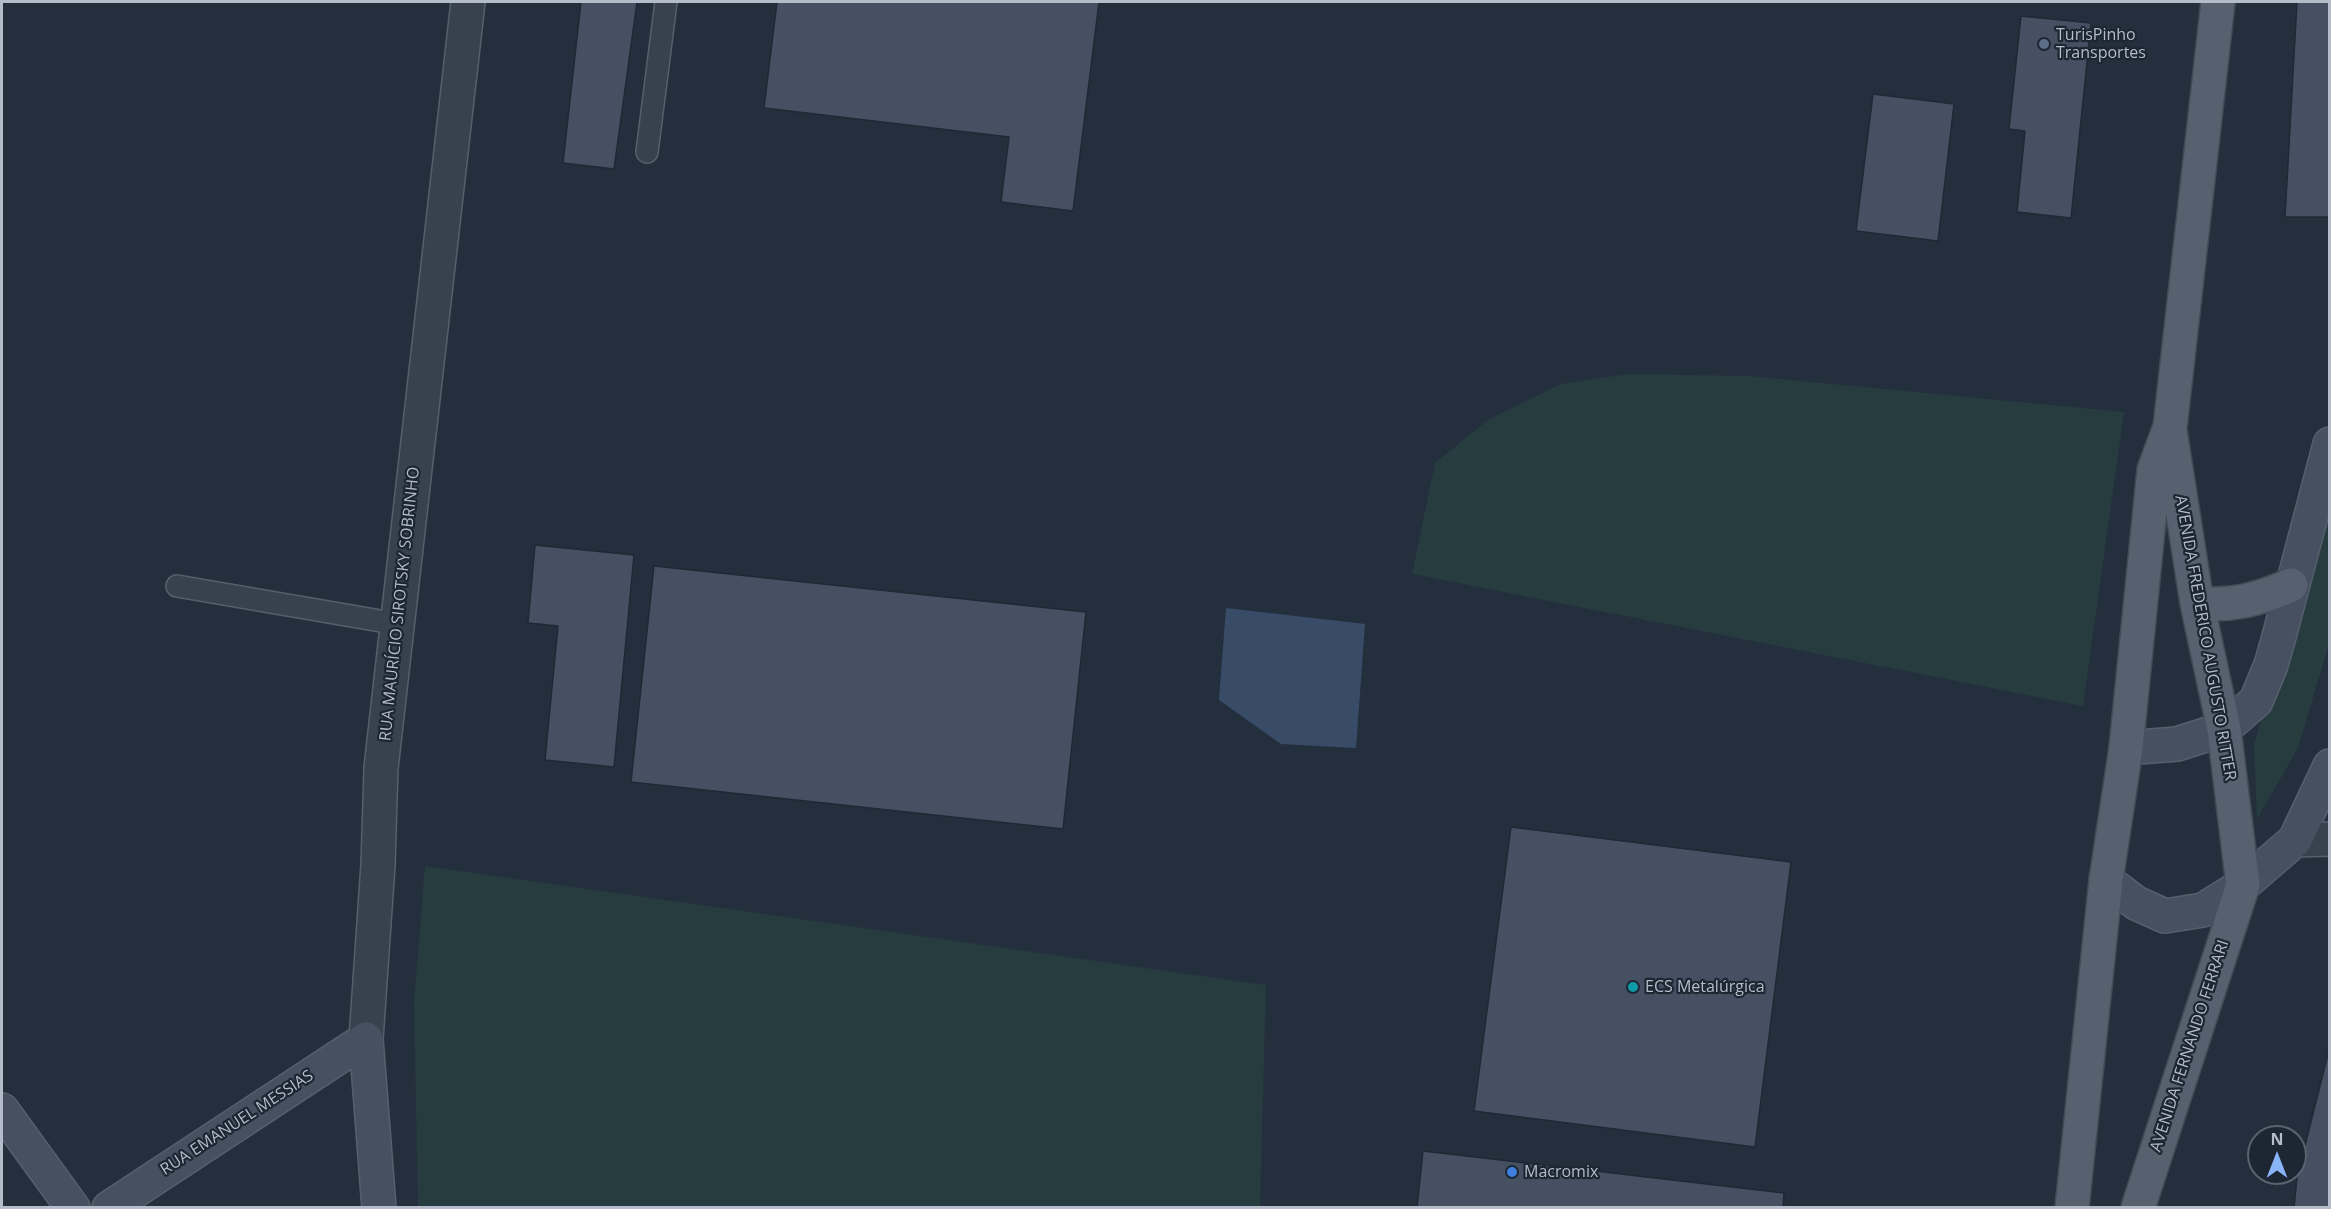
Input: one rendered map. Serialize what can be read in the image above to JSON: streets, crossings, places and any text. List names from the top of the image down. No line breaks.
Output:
{"streets":{"main road":["RUA MAURÍCIO SIROTSKY SOBRINHO","AVENIDA FREDERICO AUGUSTO RITTER","AVENIDA FERNANDO FERRARI","RUA EMANUEL MESSIAS"]},"crossings":[["RUA MAURÍCIO SIROTSKY SOBRINHO","RUA EMANUEL MESSIAS"],["AVENIDA FREDERICO AUGUSTO RITTER","AVENIDA FERNANDO FERRARI"]],"places":["TurisPinho Transportes","ECS Metalúrgica","Macromix"],"north":"top"}
